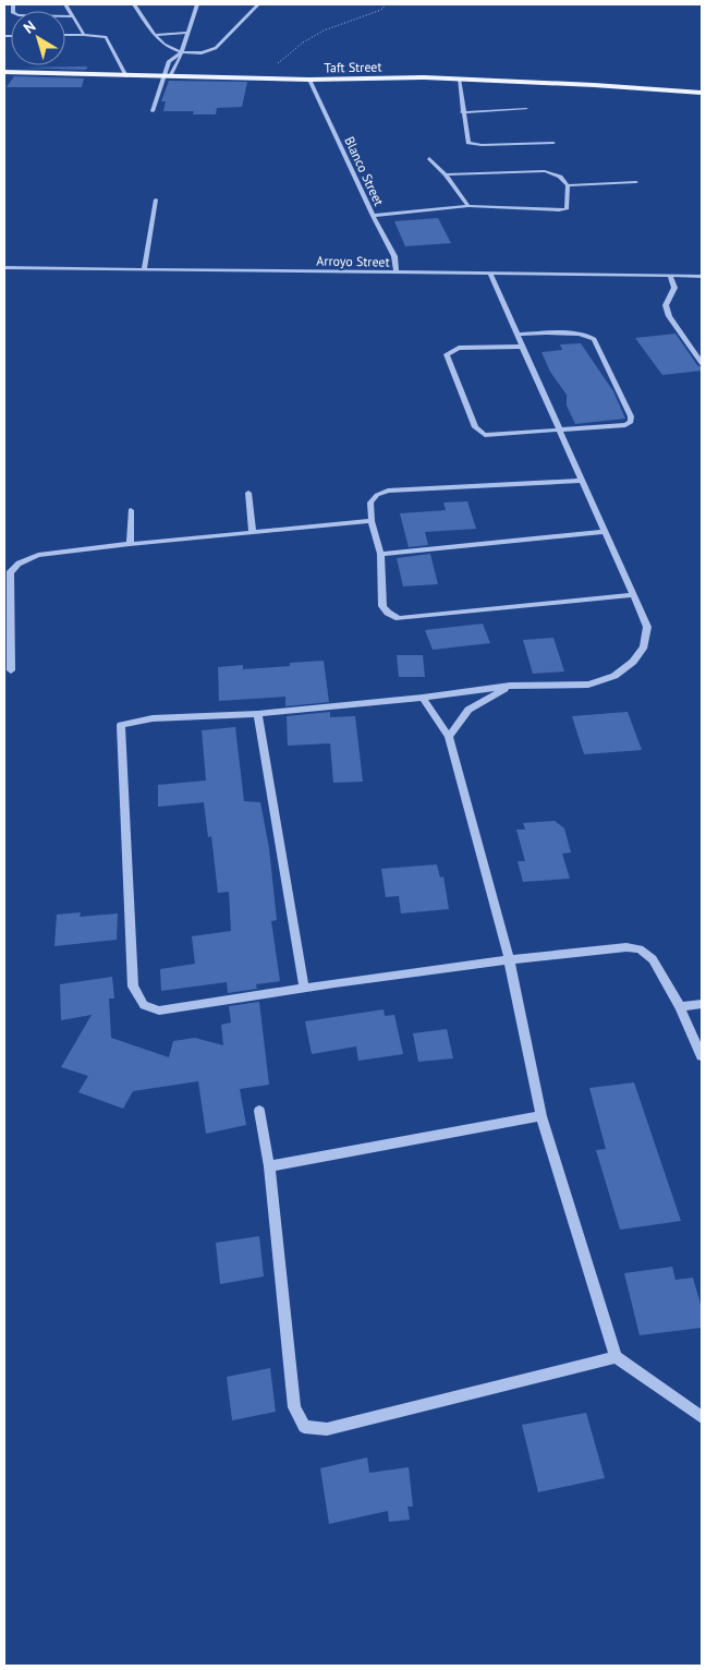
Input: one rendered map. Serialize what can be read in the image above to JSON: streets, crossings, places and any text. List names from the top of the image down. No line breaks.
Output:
{"streets":{"main road":["Taft Street"],"street":["Blanco Street","Arroyo Street"]},"crossings":[["Taft Street","Blanco Street"],["Blanco Street","Arroyo Street"]],"north":"top left"}
